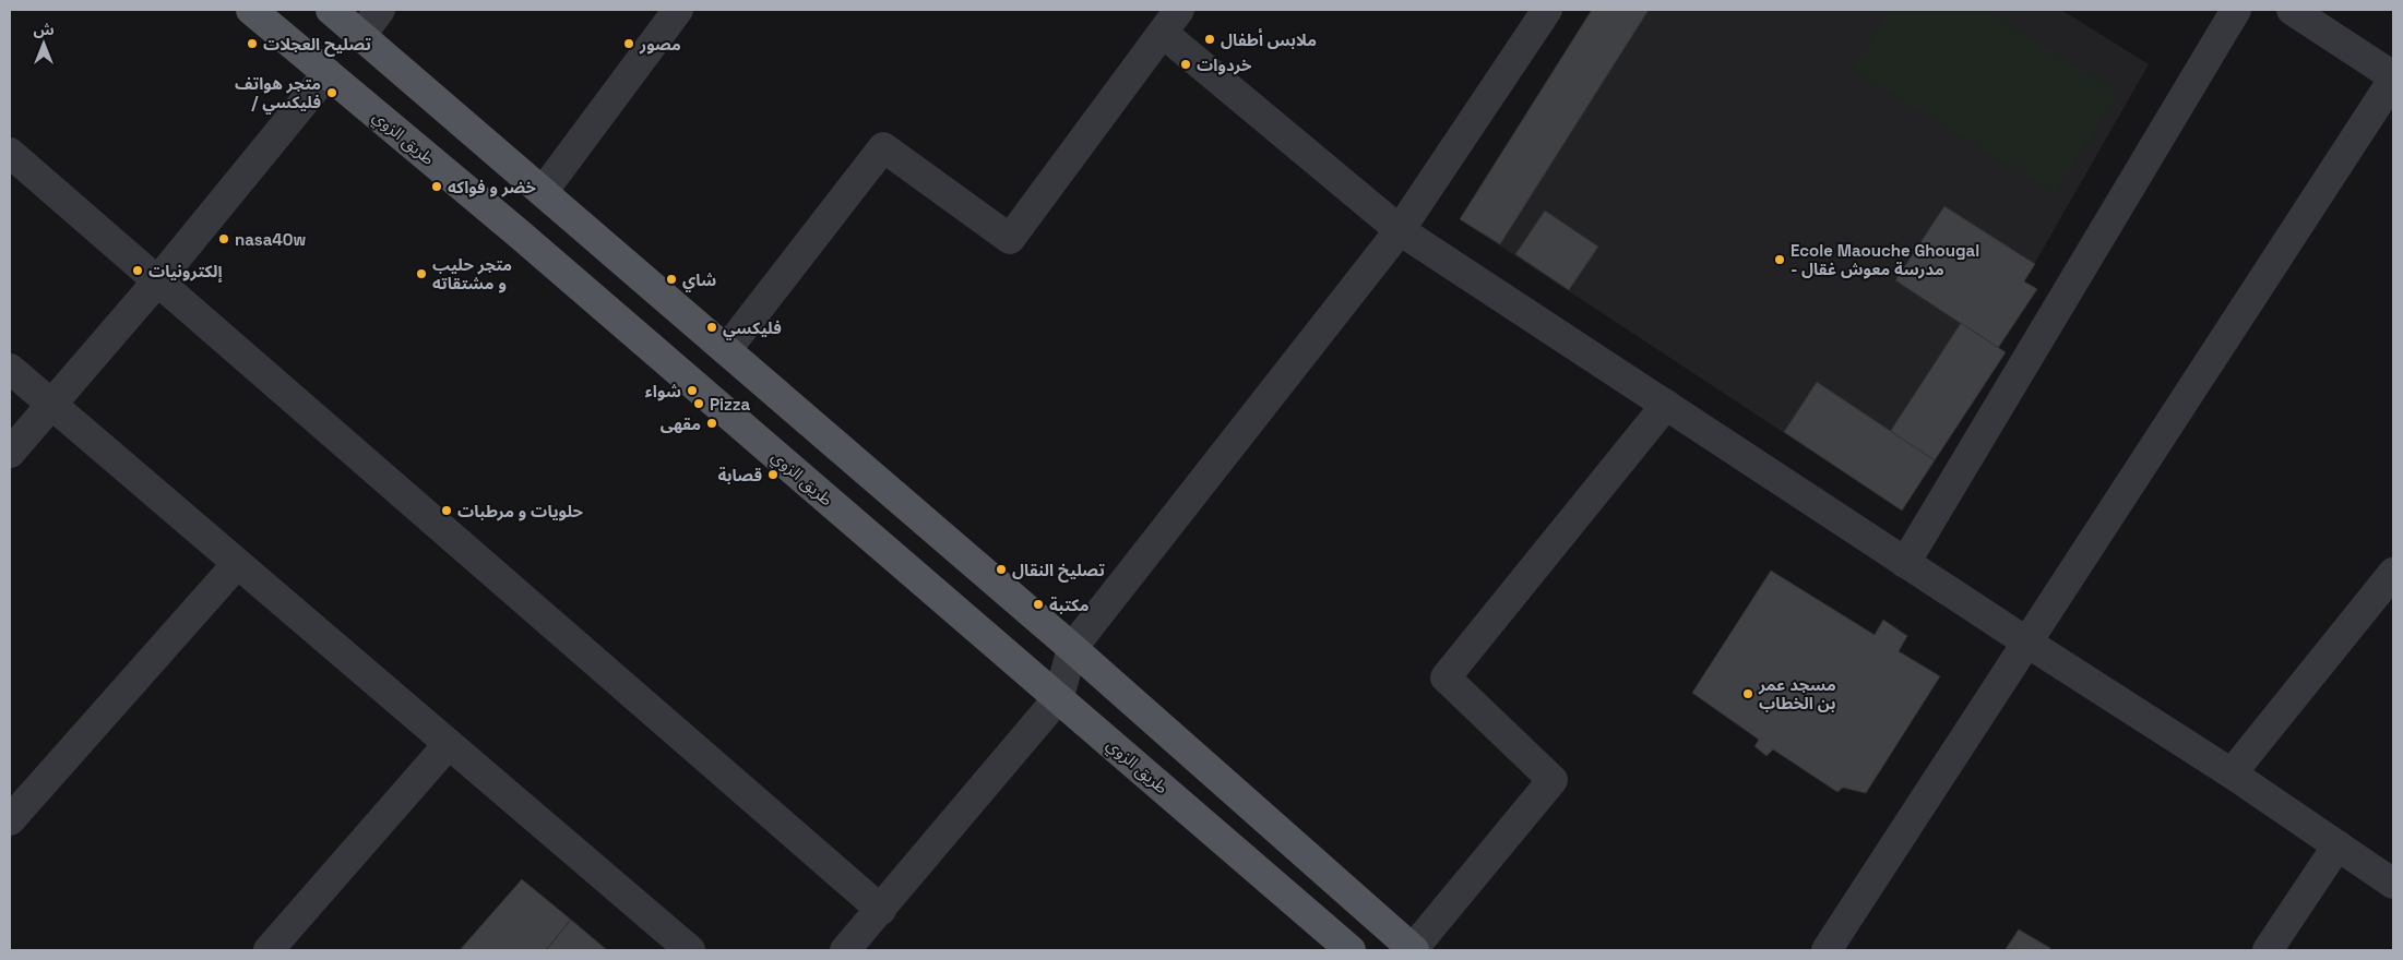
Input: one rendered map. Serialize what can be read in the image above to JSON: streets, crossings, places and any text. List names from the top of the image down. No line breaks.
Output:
{"streets":{"main road":["طريق الزوي"]},"places":["ملابس أطفال","تصليح العجلات","مصور","خردوات","متجر هواتف / فليكسي","خضر و فواكه","nasa40w","Ecole Maouche Ghougal - مدرسة معوش غقال","إلكترونيات","متجر حليب و مشتقاته","شاي","فليكسي","شواء","Pizza","مقهى","قصابة","حلويات و مرطبات","تصليخ النقال","مكتبة","مسجد عمر بن الخطاب"],"north":"top"}
